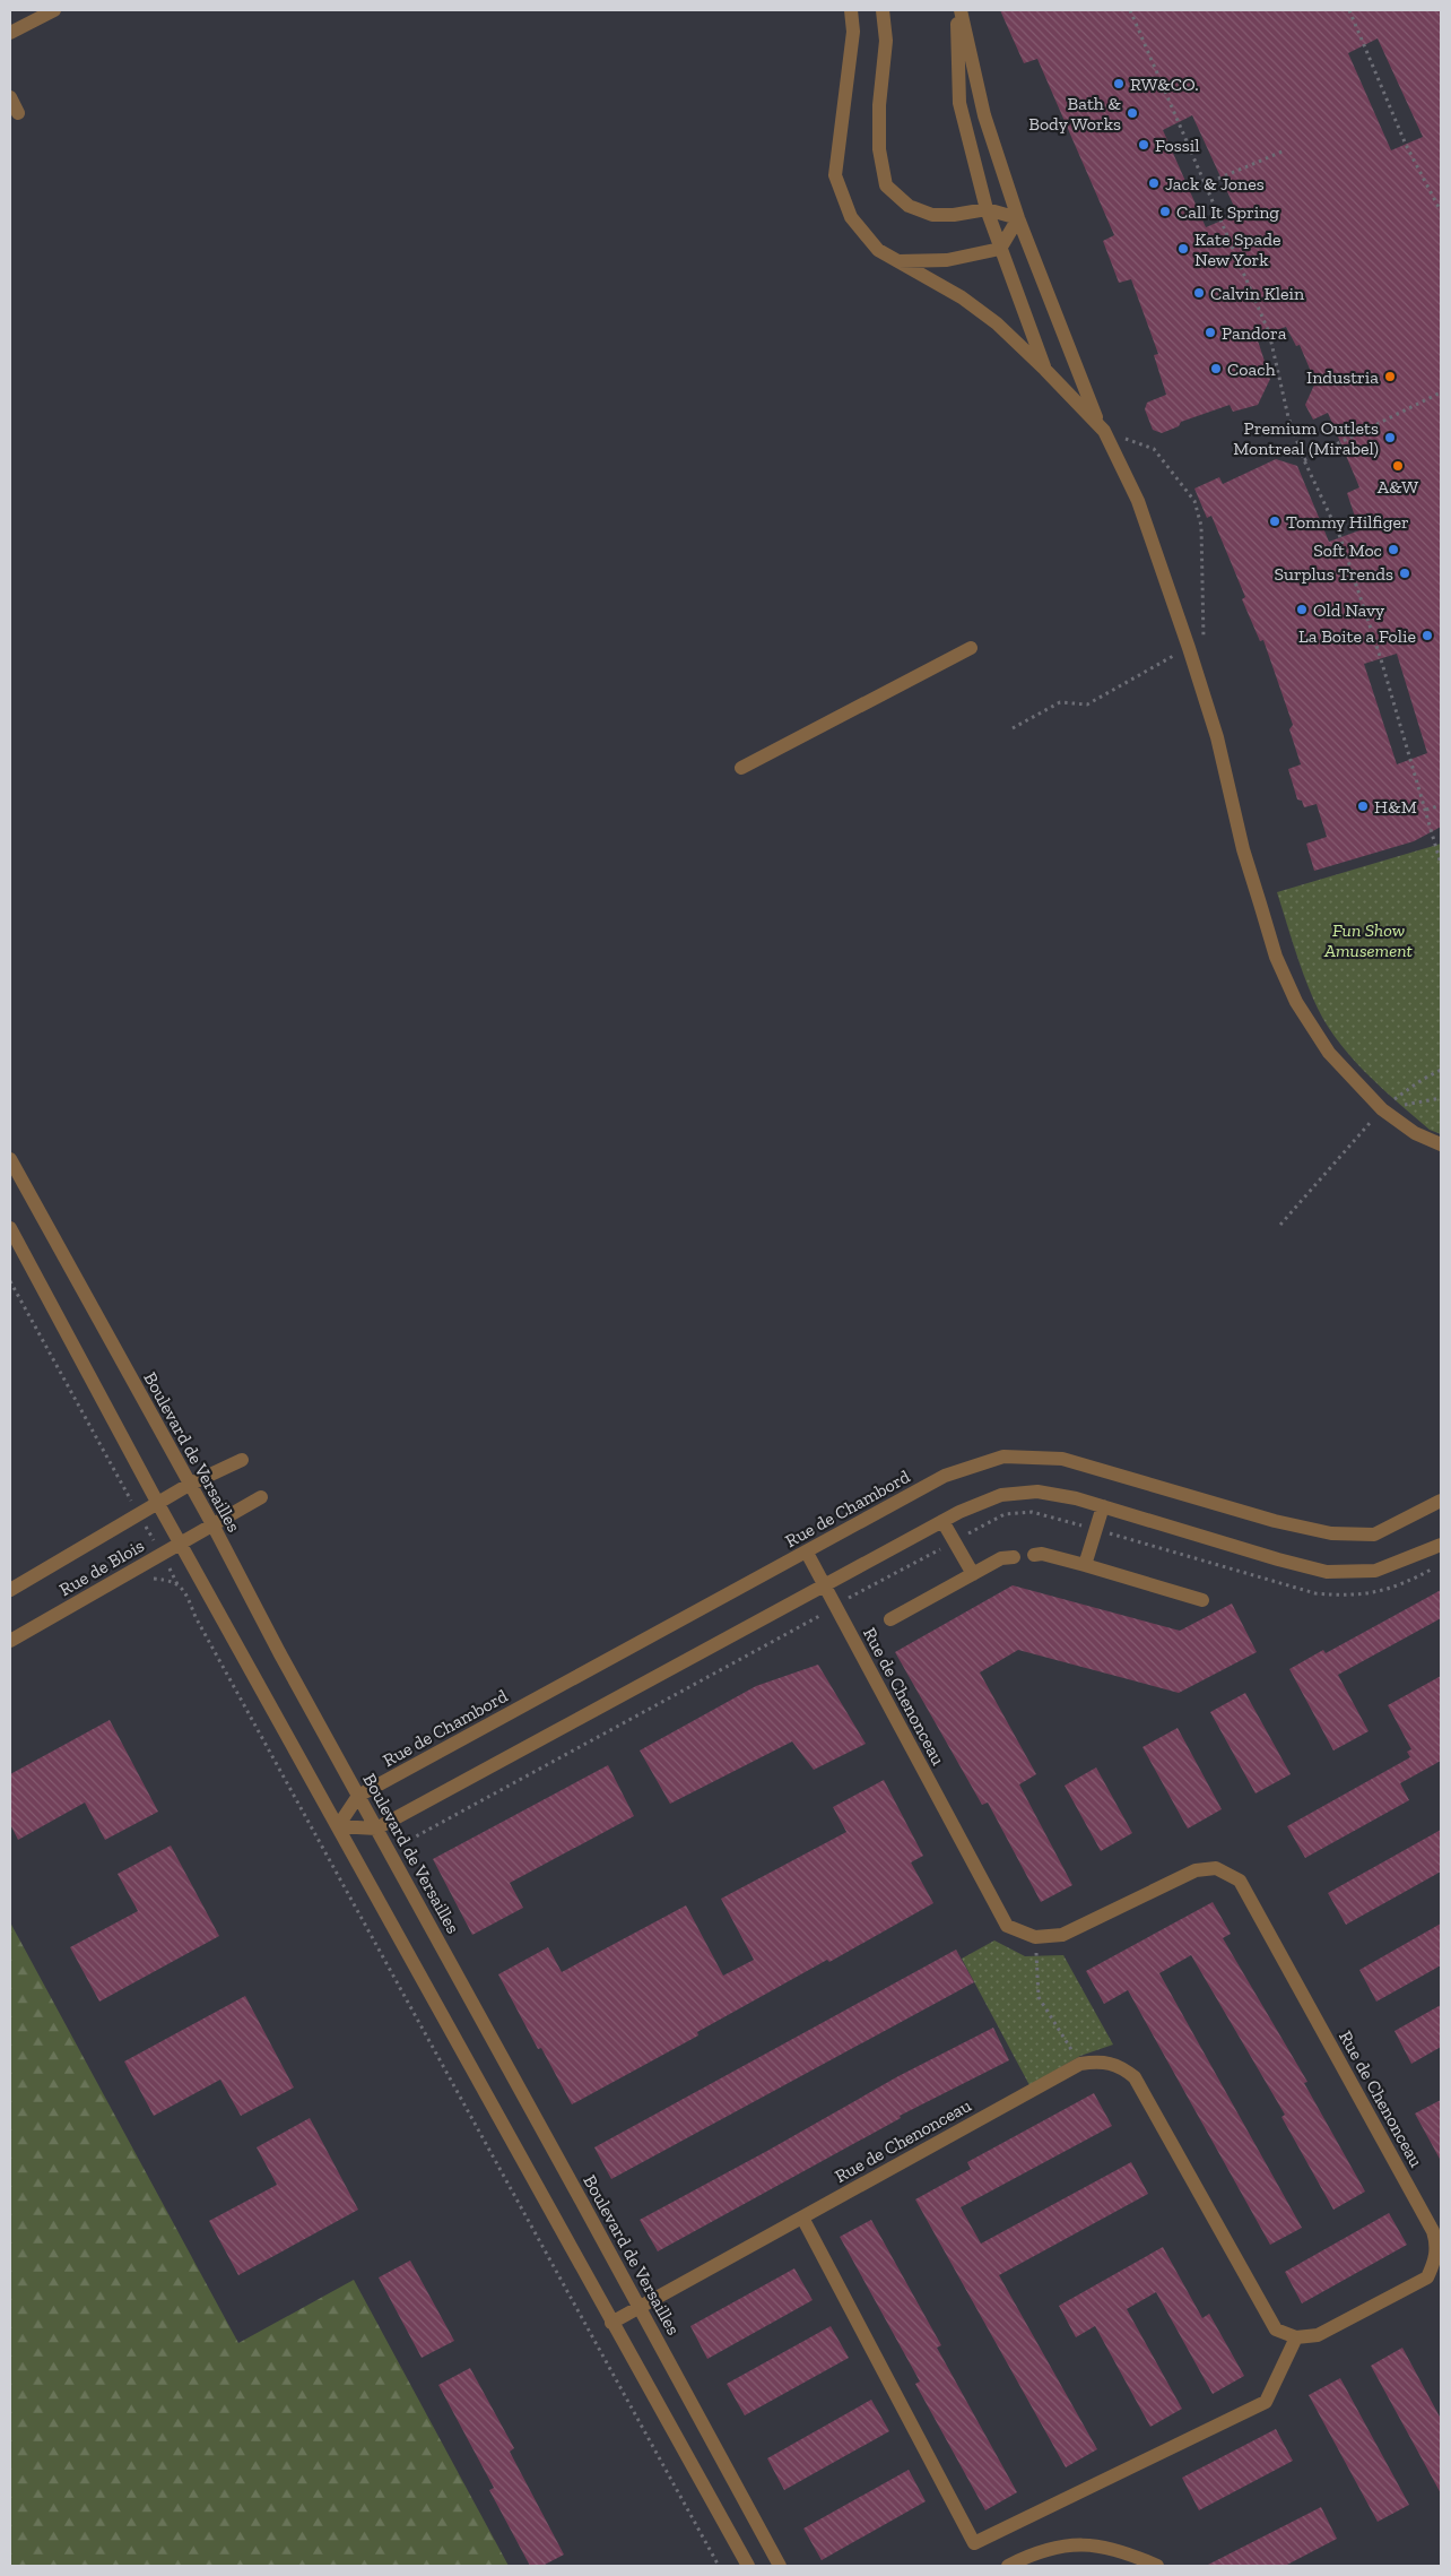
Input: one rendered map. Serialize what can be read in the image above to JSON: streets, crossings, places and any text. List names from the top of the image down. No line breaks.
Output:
{"streets":{"street":["Boulevard de Versailles","Rue de Chambord","Rue de Blois","Rue de Chenonceau"]},"crossings":[["Boulevard de Versailles","Rue de Chambord"],["Boulevard de Versailles","Rue de Blois"],["Boulevard de Versailles","Rue de Chenonceau"],["Rue de Chambord","Rue de Chenonceau"]],"parks":["Fun Show Amusement"],"places":["RW&CO.","Bath & Body Works","Fossil","Jack & Jones","Call It Spring","Kate Spade New York","Calvin Klein","Pandora","Coach","Industria","Premium Outlets Montreal (Mirabel)","A&W","Tommy Hilfiger","Soft Moc","Surplus Trends","Old Navy","La Boite a Folie","H&M"]}
